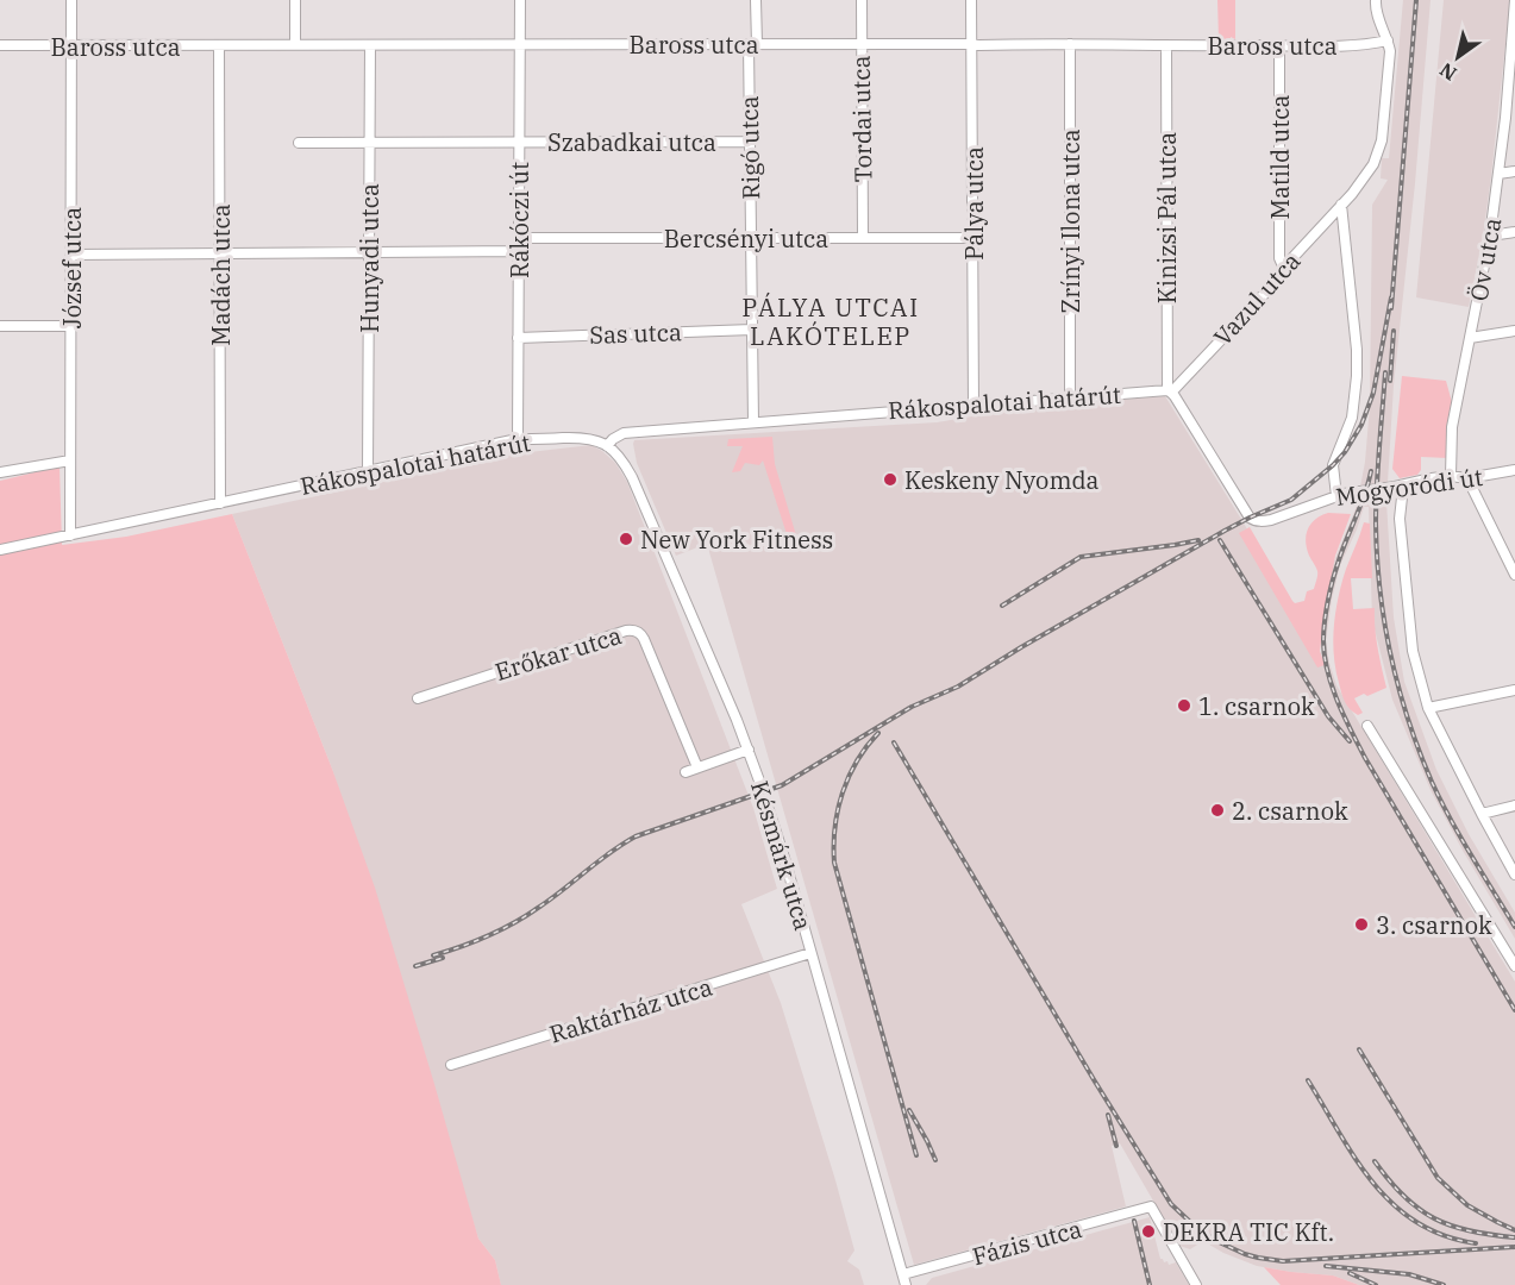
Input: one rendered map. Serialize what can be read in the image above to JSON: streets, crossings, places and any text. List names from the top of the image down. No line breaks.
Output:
{"streets":{"street":["Baross utca","Tordai utca","Szabadkai utca","Rigó utca","Matild utca","Pálya utca","Kinizsi Pál utca","Rákóczi út","Zrínyi Ilona utca","Bercsényi utca","Hunyadi utca","Öv utca","József utca","Madách utca","Vazul utca","Sas utca","Rákospalotai határút","Mogyoródi út","Erőkar utca","Késmárk utca","Raktárház utca","Fázis utca"]},"crossings":[["Baross utca","Tordai utca"],["Baross utca","Rigó utca"],["Baross utca","Matild utca"],["Baross utca","Pálya utca"],["Baross utca","Kinizsi Pál utca"],["Baross utca","Rákóczi út"],["Baross utca","Zrínyi Ilona utca"],["Baross utca","Hunyadi utca"],["Baross utca","József utca"],["Baross utca","Madách utca"],["Baross utca","Vazul utca"],["Tordai utca","Bercsényi utca"],["Szabadkai utca","Rigó utca"],["Szabadkai utca","Rákóczi út"],["Szabadkai utca","Hunyadi utca"],["Rigó utca","Bercsényi utca"],["Rigó utca","Sas utca"],["Rigó utca","Rákospalotai határút"],["Matild utca","Vazul utca"],["Pálya utca","Bercsényi utca"],["Pálya utca","Rákospalotai határút"],["Kinizsi Pál utca","Vazul utca"],["Kinizsi Pál utca","Rákospalotai határút"],["Kinizsi Pál utca","Mogyoródi út"],["Rákóczi út","Bercsényi utca"],["Rákóczi út","Sas utca"],["Rákóczi út","Rákospalotai határút"],["Zrínyi Ilona utca","Rákospalotai határút"],["Hunyadi utca","Rákospalotai határút"],["Öv utca","Mogyoródi út"],["József utca","Rákospalotai határút"],["Madách utca","Rákospalotai határút"],["Vazul utca","Rákospalotai határút"],["Vazul utca","Mogyoródi út"],["Rákospalotai határút","Mogyoródi út"],["Rákospalotai határút","Késmárk utca"],["Késmárk utca","Raktárház utca"],["Késmárk utca","Fázis utca"]],"districts":["PÁLYA UTCAI LAKÓTELEP"],"places":["Keskeny Nyomda","New York Fitness","1. csarnok","2. csarnok","3. csarnok","DEKRA TIC Kft."],"north":"bottom left"}
